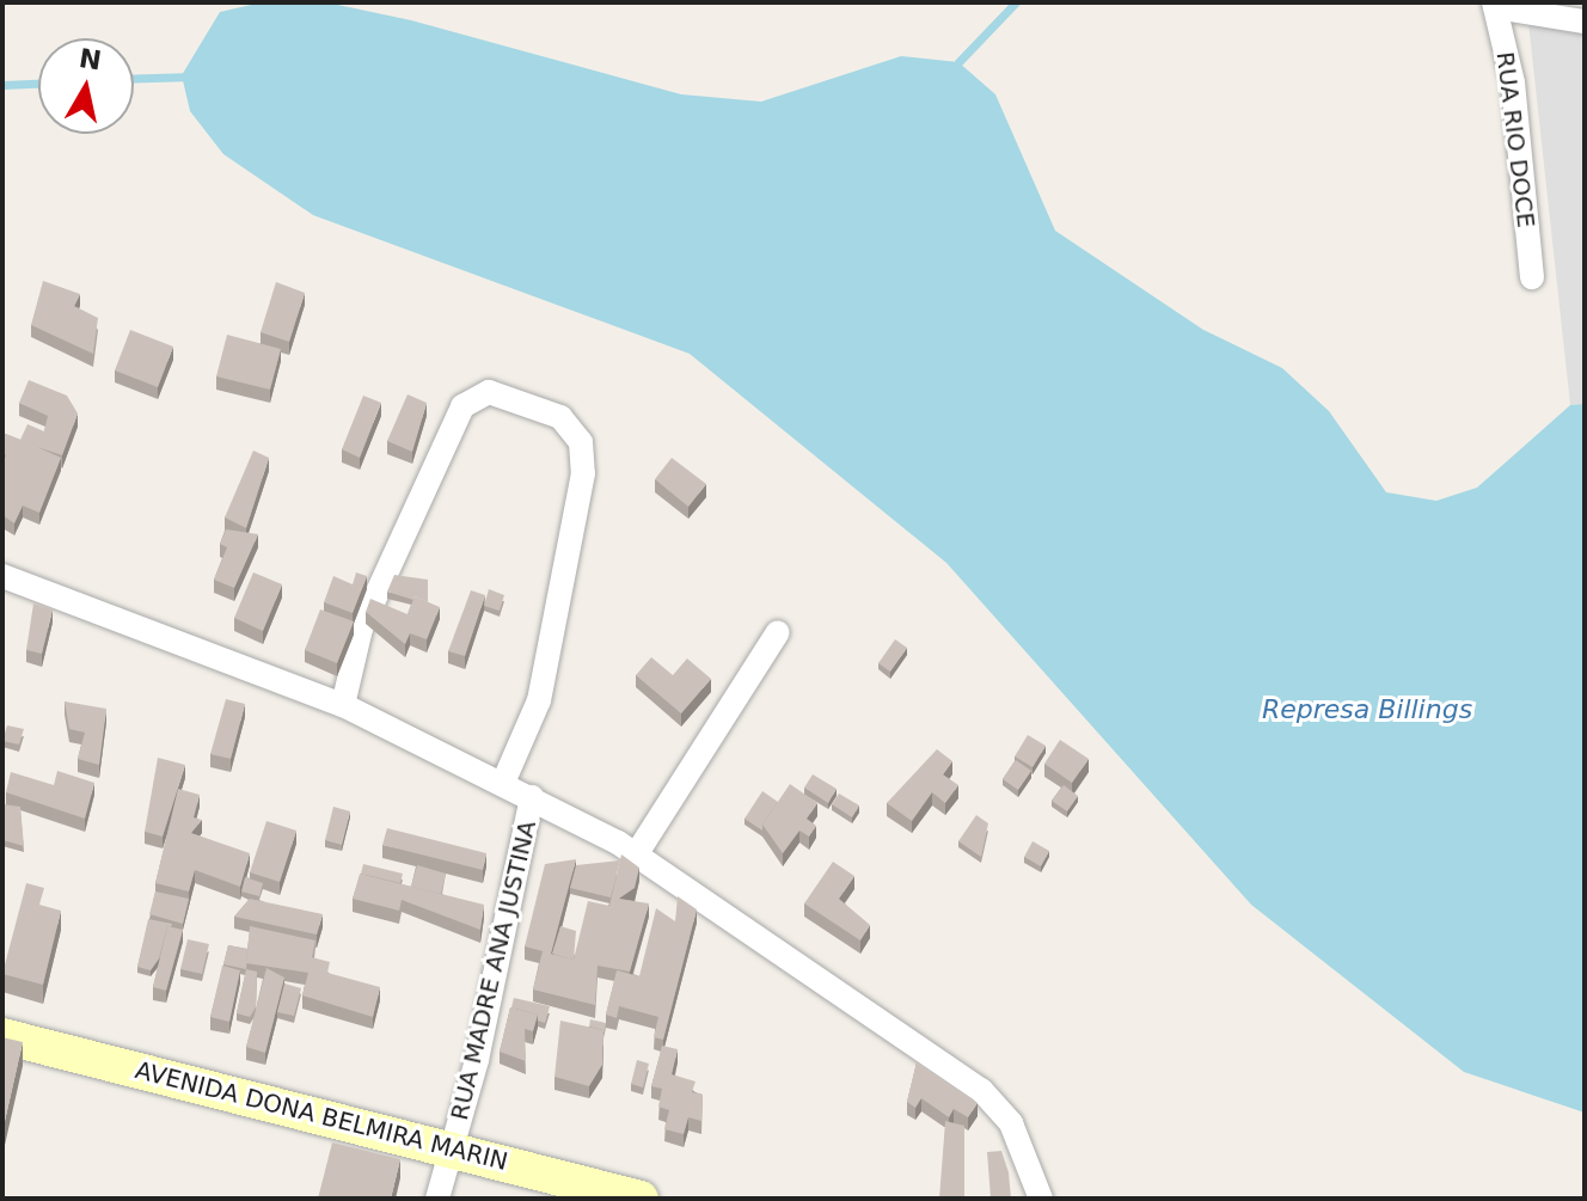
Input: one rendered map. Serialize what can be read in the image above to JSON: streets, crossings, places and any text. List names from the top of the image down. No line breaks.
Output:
{"streets":{"main road":["AVENIDA DONA BELMIRA MARIN"],"street":["RUA RIO DOCE","RUA MADRE ANA JUSTINA"]},"crossings":[["RUA MADRE ANA JUSTINA","AVENIDA DONA BELMIRA MARIN"]],"water":["Represa Billings"],"north":"top"}
